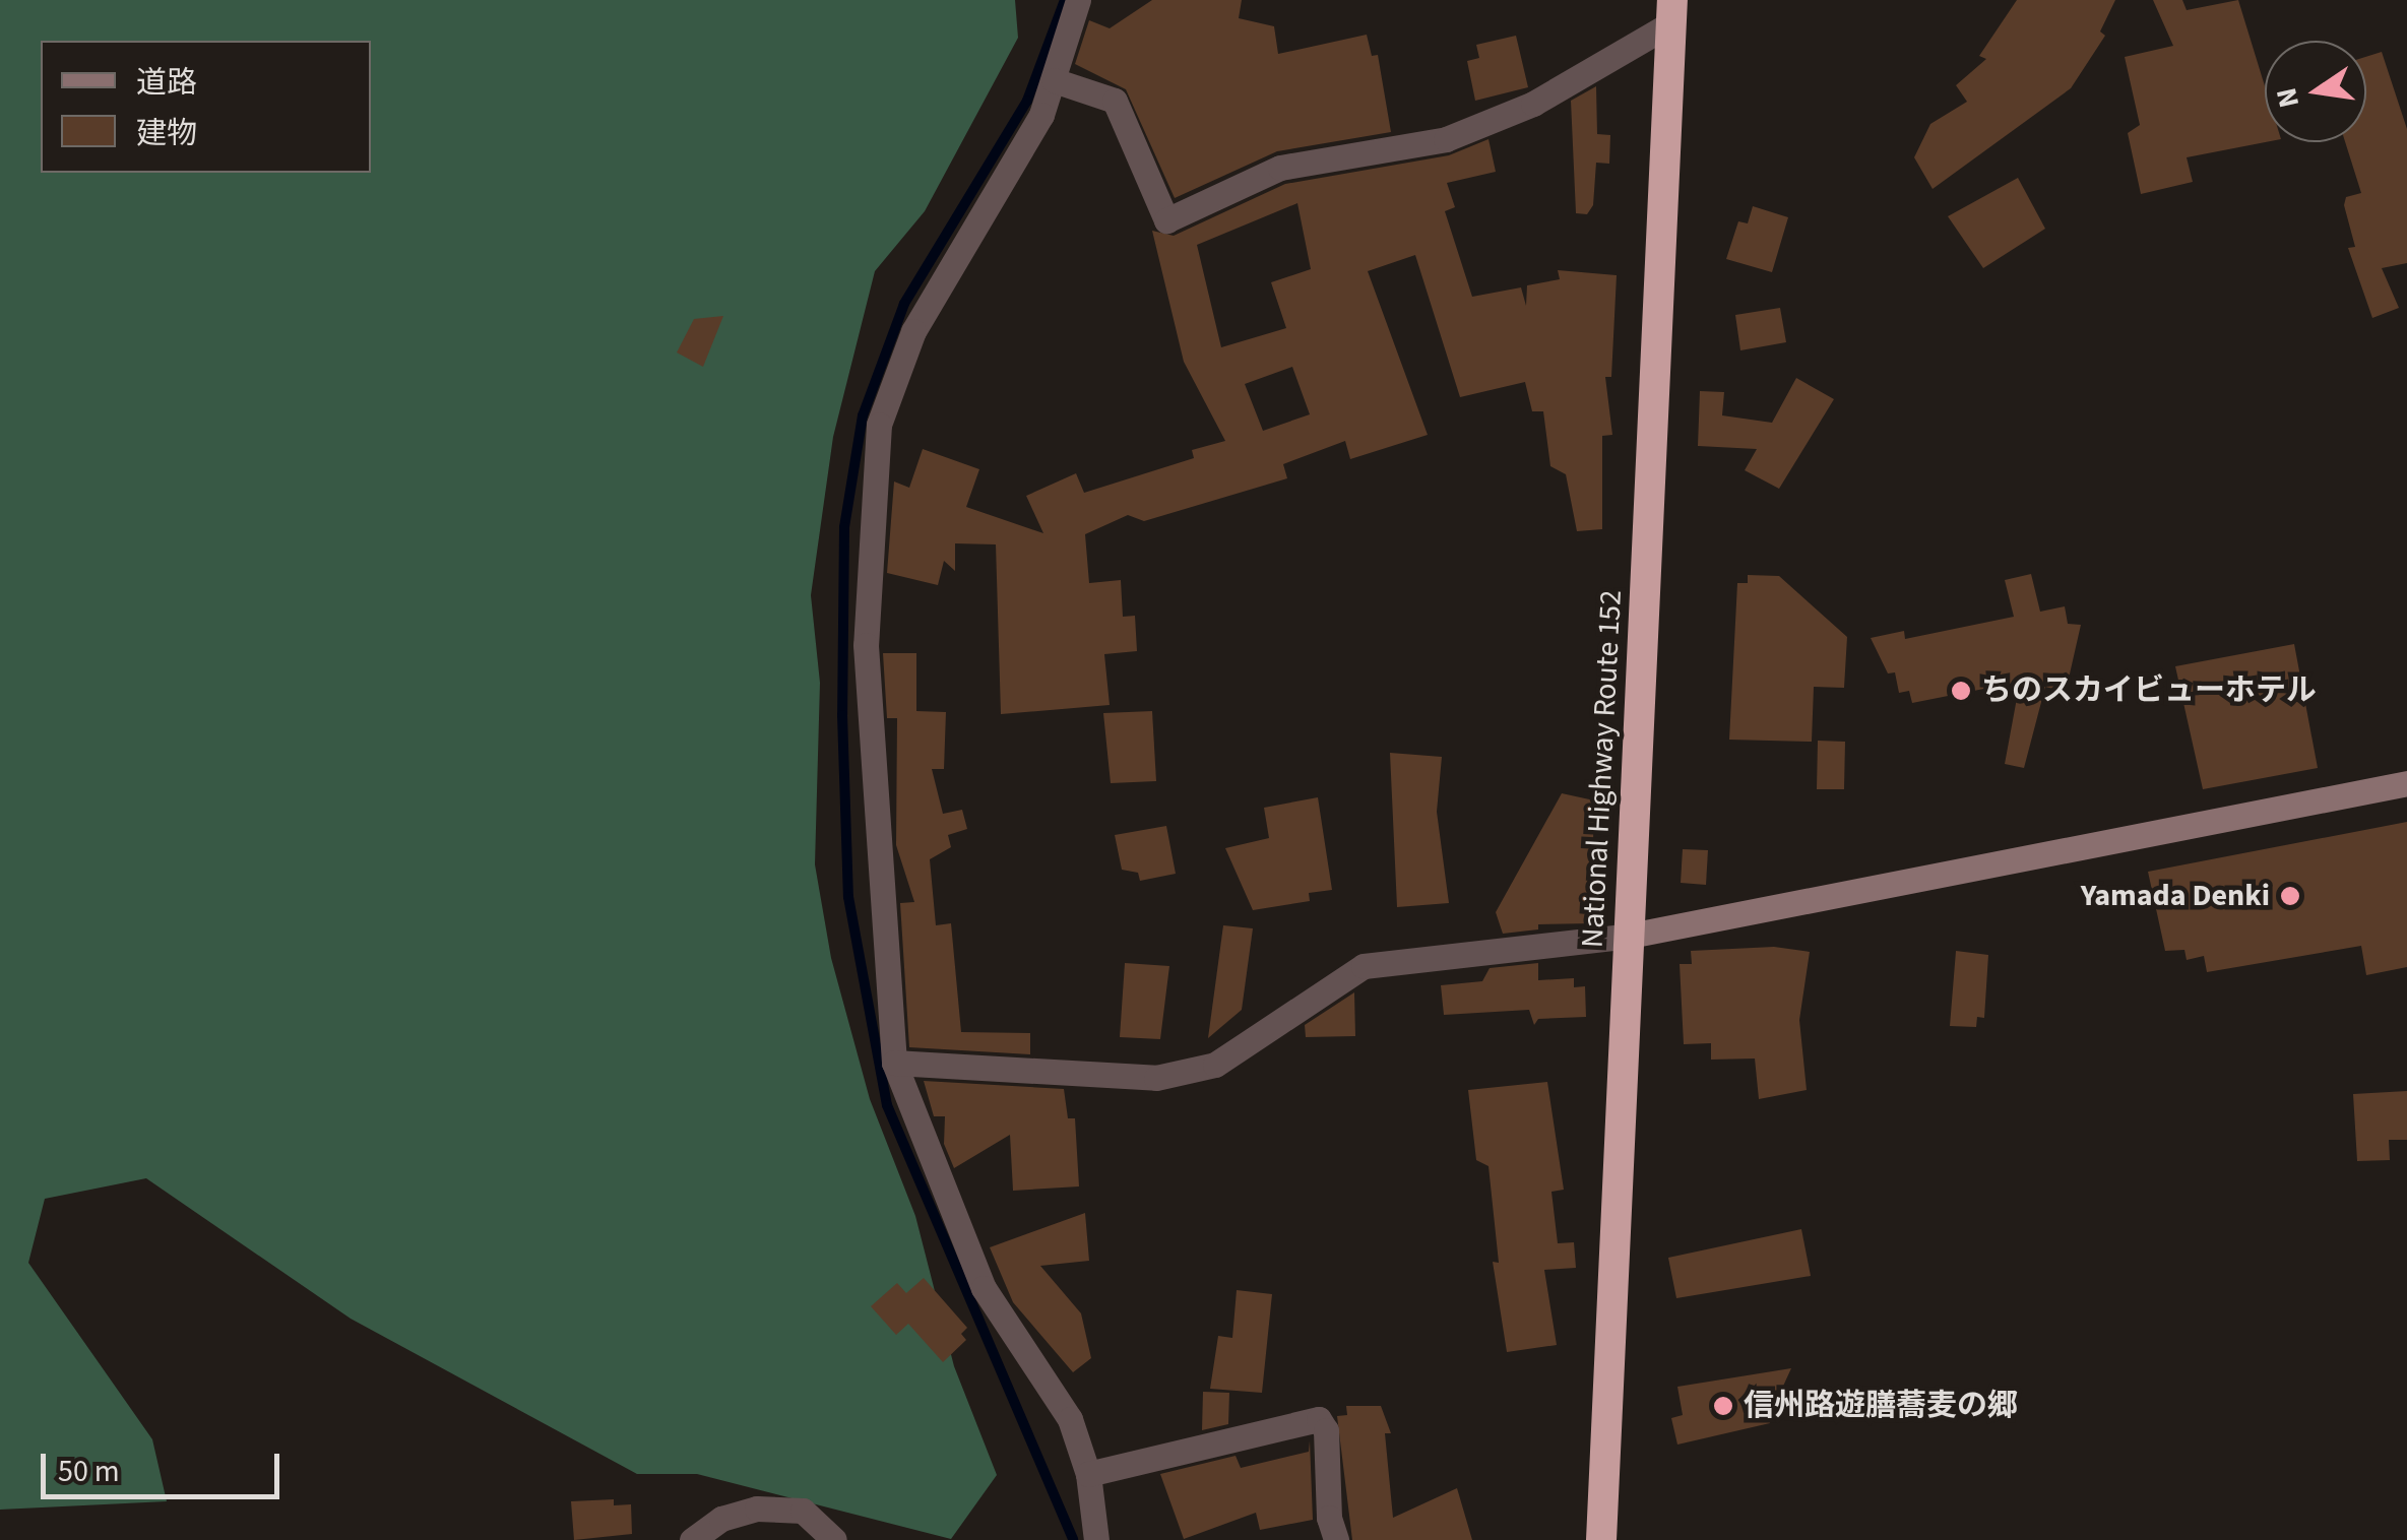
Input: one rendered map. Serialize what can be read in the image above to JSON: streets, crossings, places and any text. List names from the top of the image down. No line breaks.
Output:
{"streets":{"highway":["National Highway Route 152"]},"places":["ちのスカイビューホテル","Yamada Denki","信州路遊膳蕎麦の郷"],"legend":["道路","建物"],"scale_bar":"50 m","north":"left"}
